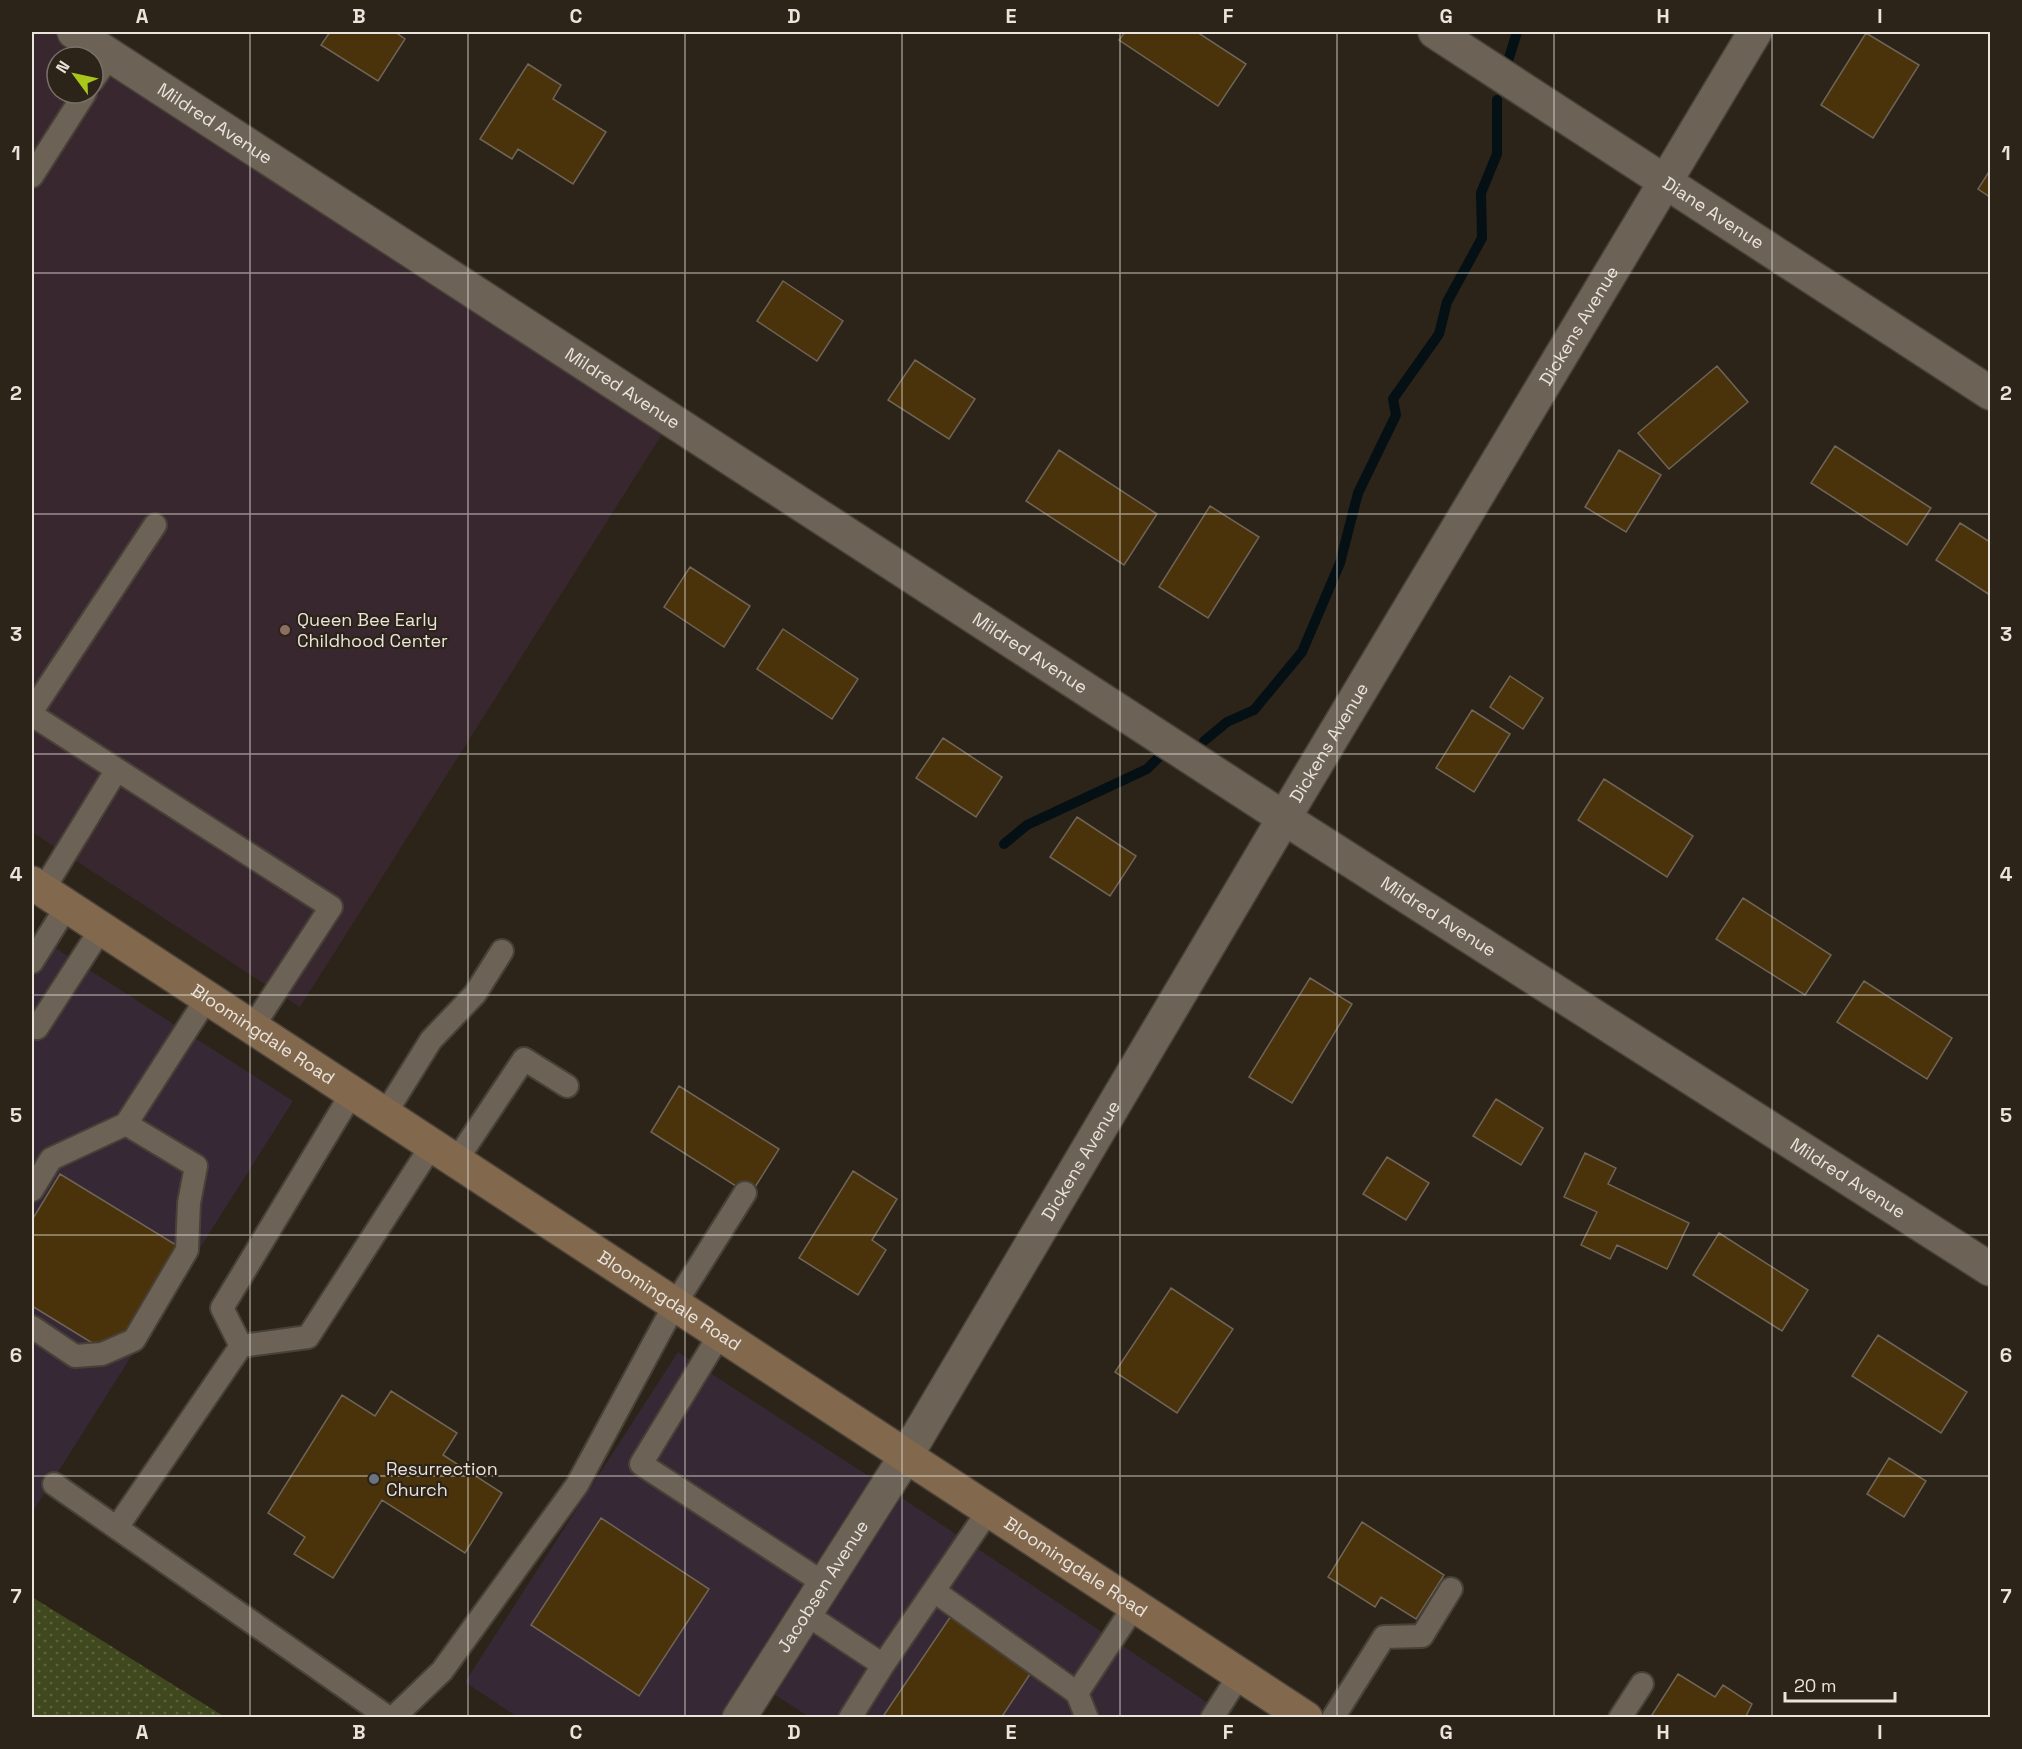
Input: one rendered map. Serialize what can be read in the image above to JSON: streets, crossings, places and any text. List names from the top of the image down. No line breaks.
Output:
{"streets":{"main road":["Bloomingdale Road"],"street":["Mildred Avenue","Diane Avenue","Dickens Avenue","Jacobsen Avenue"]},"crossings":[["Mildred Avenue","Dickens Avenue"],["Diane Avenue","Dickens Avenue"],["Dickens Avenue","Bloomingdale Road"],["Dickens Avenue","Jacobsen Avenue"],["Bloomingdale Road","Jacobsen Avenue"]],"places":["Queen Bee Early Childhood Center","Resurrection Church"],"scale_bar":"20 m","north":"top left","grid":{"columns":["A","B","C","D","E","F","G","H","I"],"rows":["1","2","3","4","5","6","7"]}}
